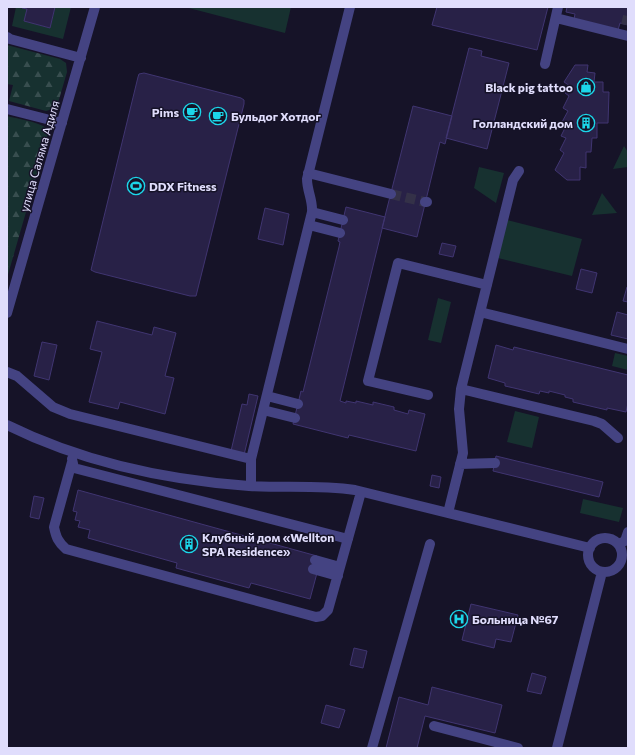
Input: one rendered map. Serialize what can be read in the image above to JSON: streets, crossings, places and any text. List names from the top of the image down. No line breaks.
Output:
{"streets":{"street":["улица Саляма Адиля"]},"places":{"shop":["Black pig tattoo"],"cafe":["Pims","Бульдог Хотдог"],"building":["Голландский дом","Клубный дом «Wellton SPA Residence»"],"sports":["DDX Fitness"],"hospital":["Больница №67"]}}
